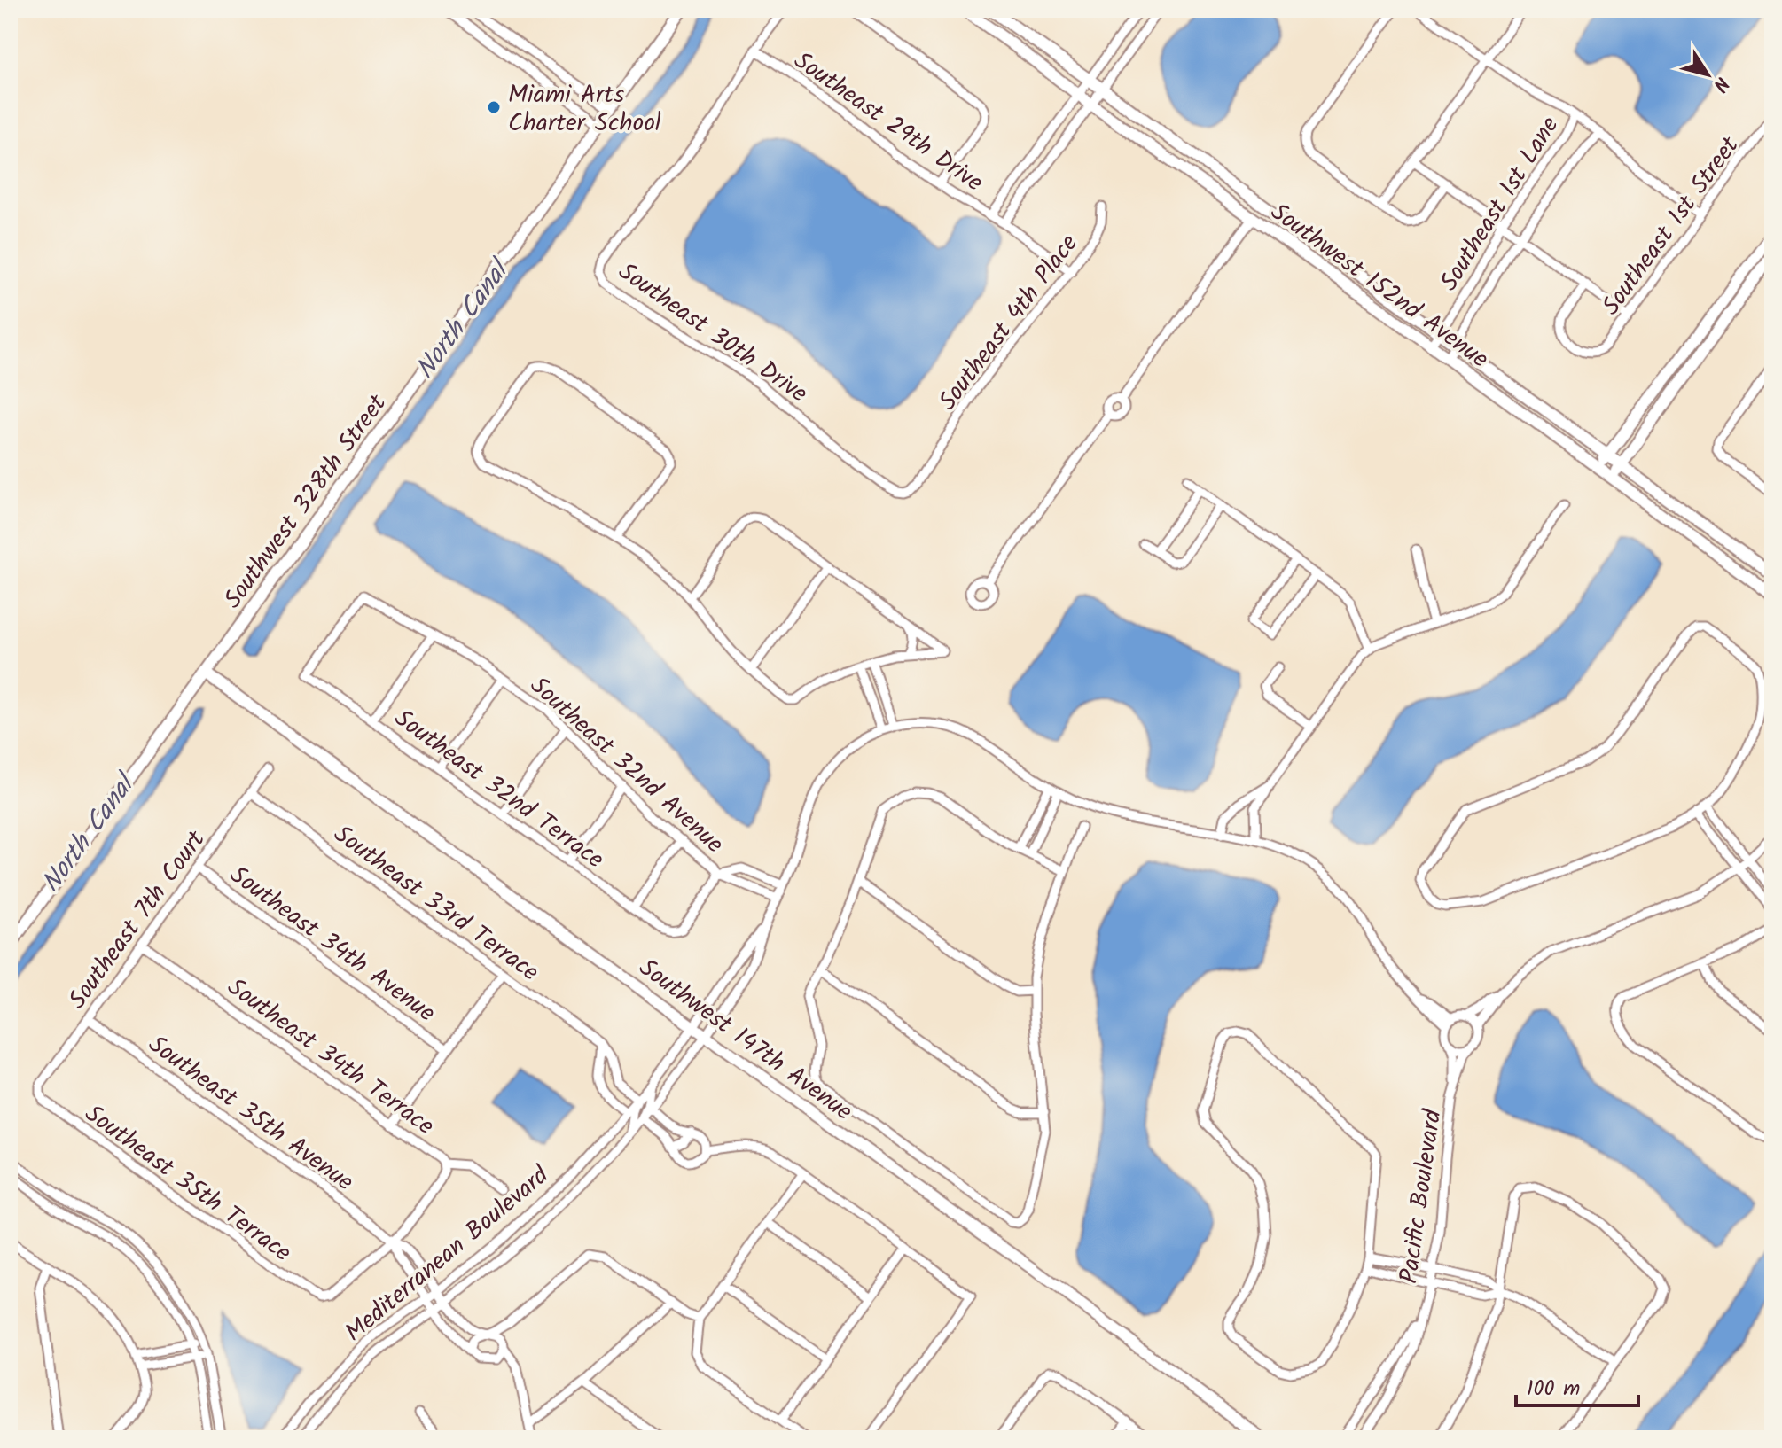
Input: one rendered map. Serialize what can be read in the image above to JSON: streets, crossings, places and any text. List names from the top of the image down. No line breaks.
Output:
{"streets":{"street":["Southeast 29th Drive","Southeast 1st Lane","Southeast 1st Street","Southwest 152nd Avenue","Southeast 4th Place","Southeast 30th Drive","Southwest 328th Street","Southeast 32nd Avenue","Southeast 32nd Terrace","Southeast 33rd Terrace","Southeast 7th Court","Southeast 34th Avenue","Southwest 147th Avenue","Southeast 34th Terrace","Southeast 35th Avenue","Southeast 35th Terrace","Pacific Boulevard","Mediterranean Boulevard"]},"crossings":[["Southeast 29th Drive","Southeast 4th Place"],["Southeast 29th Drive","Southeast 30th Drive"],["Southeast 1st Lane","Southwest 152nd Avenue"],["Southeast 4th Place","Southeast 30th Drive"],["Southwest 328th Street","Southwest 147th Avenue"],["Southeast 32nd Avenue","Southeast 32nd Terrace"],["Southeast 33rd Terrace","Southeast 7th Court"],["Southeast 7th Court","Southeast 34th Avenue"],["Southeast 7th Court","Southeast 34th Terrace"],["Southeast 7th Court","Southeast 35th Avenue"],["Southeast 7th Court","Southeast 35th Terrace"],["Southwest 147th Avenue","Mediterranean Boulevard"],["Southeast 35th Avenue","Southeast 35th Terrace"],["Southeast 35th Avenue","Mediterranean Boulevard"]],"water":["North Canal"],"places":["Miami Arts Charter School"],"scale_bar":"100 m","north":"bottom right"}
